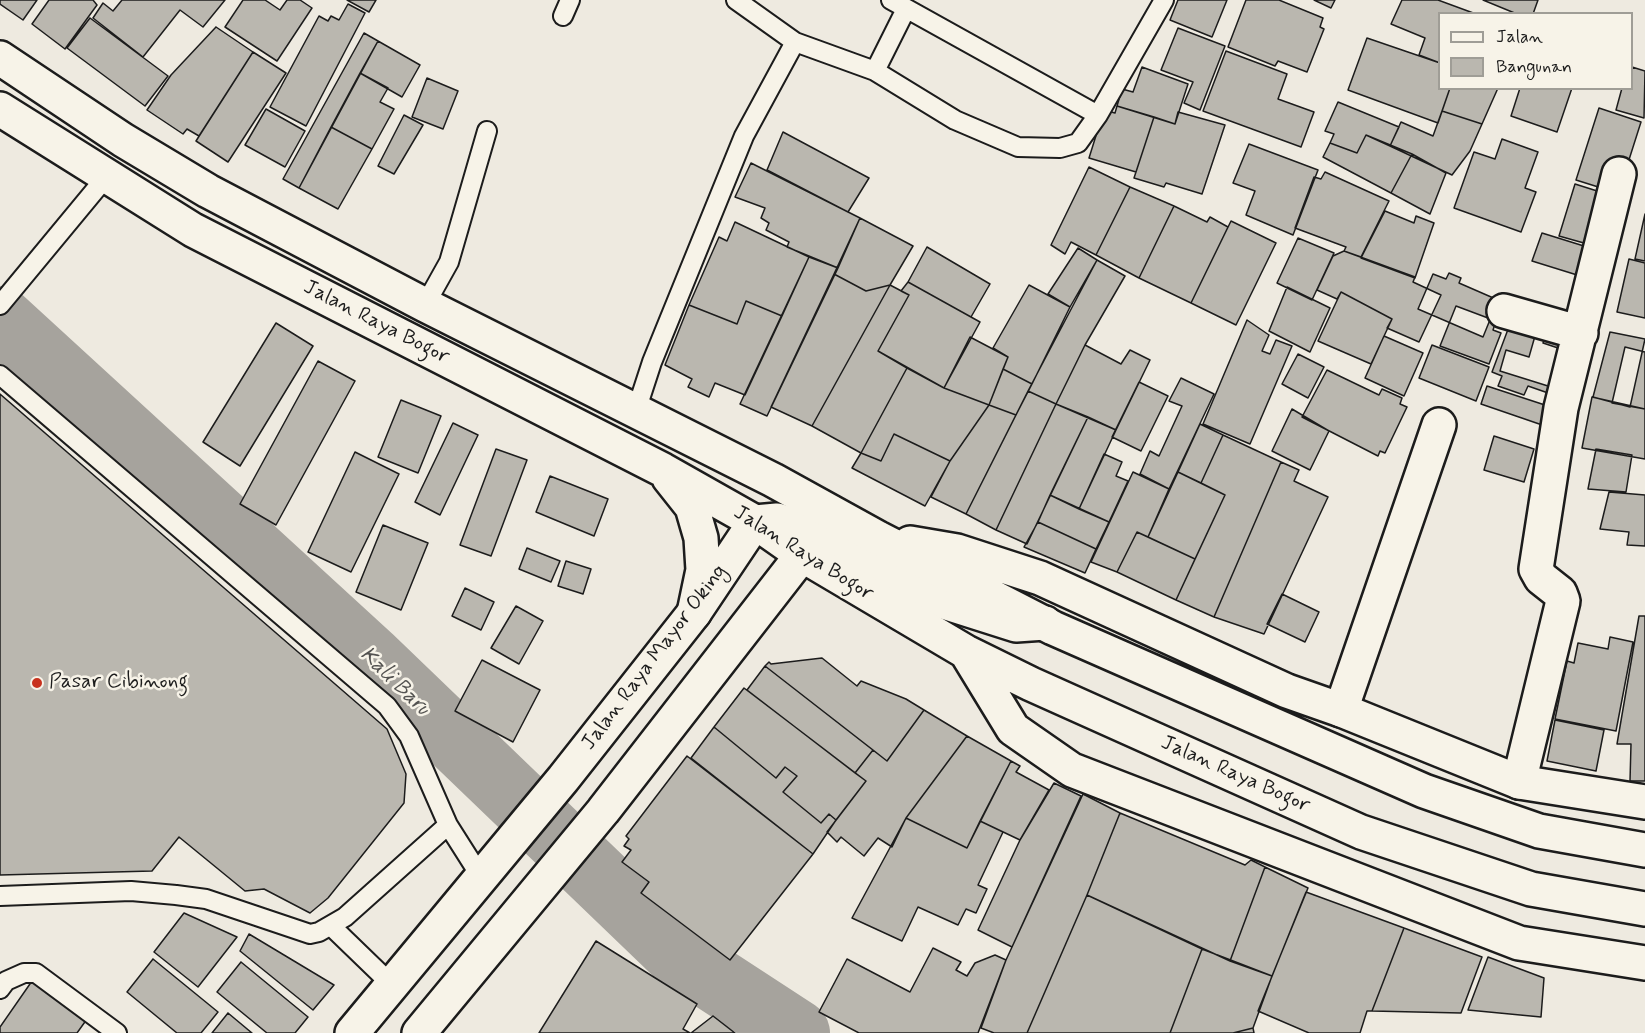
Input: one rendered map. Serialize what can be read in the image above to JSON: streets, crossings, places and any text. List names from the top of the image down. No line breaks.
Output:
{"streets":{"main road":["Jalan Raya Bogor","Jalan Raya Mayor Oking"]},"crossings":[["Jalan Raya Bogor","Jalan Raya Mayor Oking"]],"water":["Kali Baru"],"places":["Pasar Cibinong"],"legend":["Jalan","Bangunan"]}
